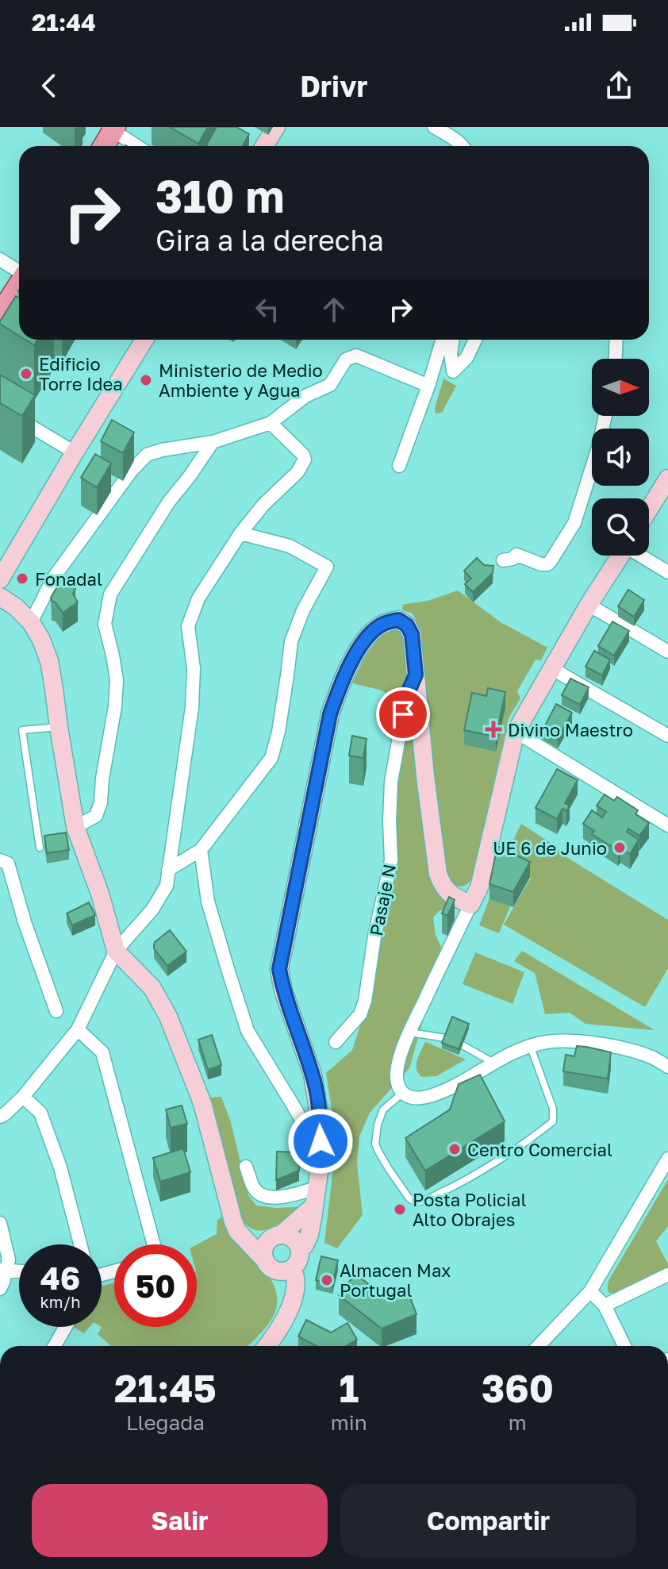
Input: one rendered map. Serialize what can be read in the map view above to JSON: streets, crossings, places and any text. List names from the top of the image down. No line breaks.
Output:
{"streets":{"street":["Pasaje N"]},"places":{"other":["Edificio Torre Idea","Ministerio de Medio Ambiente y Agua","Fonadal","UE 6 de Junio","Centro Comercial","Posta Policial Alto Obrajes","Almacen Max Portugal"],"health":["Divino Maestro"]},"north":"right","page":{"status":"21:44","header":"Drivr","turn":["310 m","Gira a la derecha"],"speed":"46 km/h","limit":"50","eta":["21:45","Llegada","1","min","360","m"],"buttons":["Salir","Compartir"]}}
